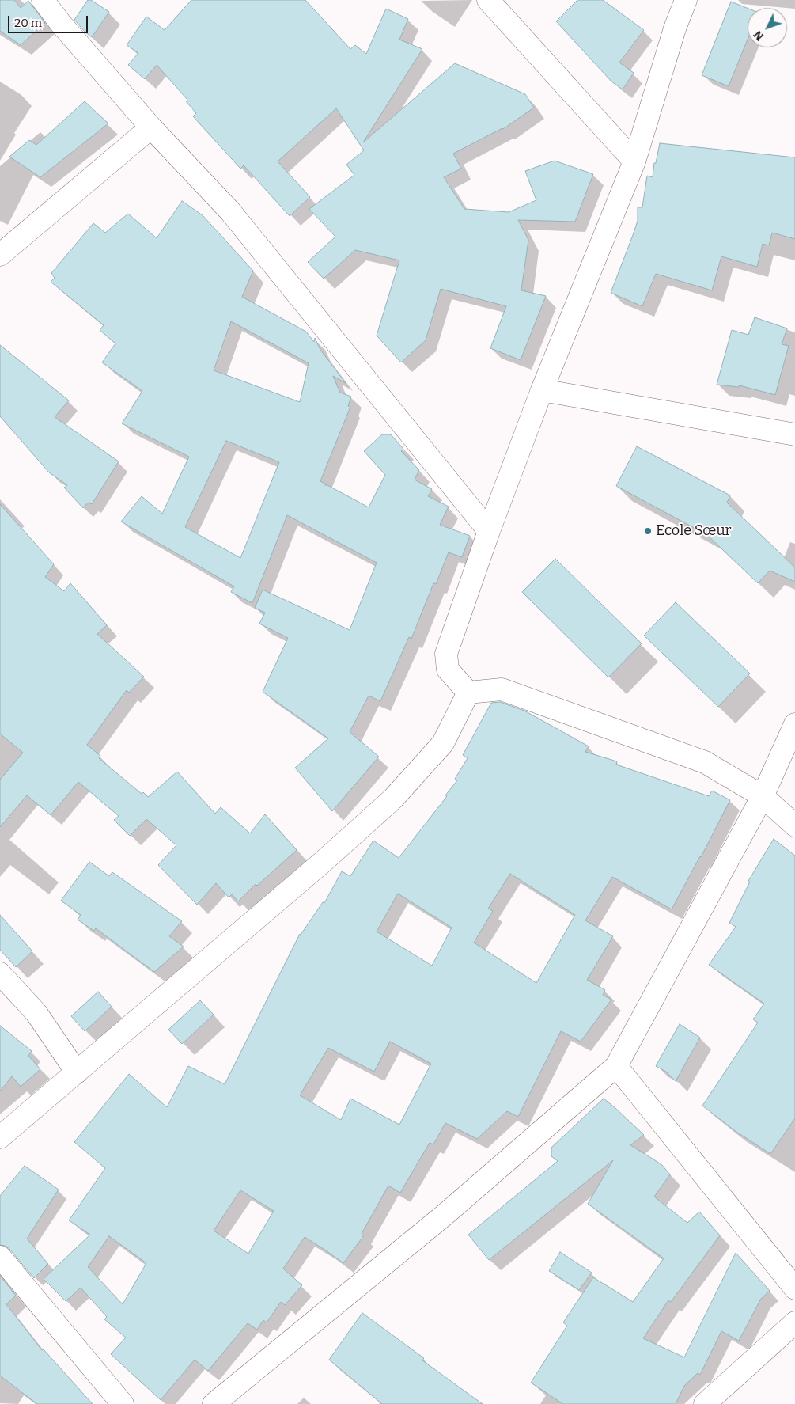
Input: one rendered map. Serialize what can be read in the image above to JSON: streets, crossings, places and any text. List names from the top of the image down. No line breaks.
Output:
{"places":["Ecole Sœur"],"scale_bar":"20 m","north":"bottom left"}
